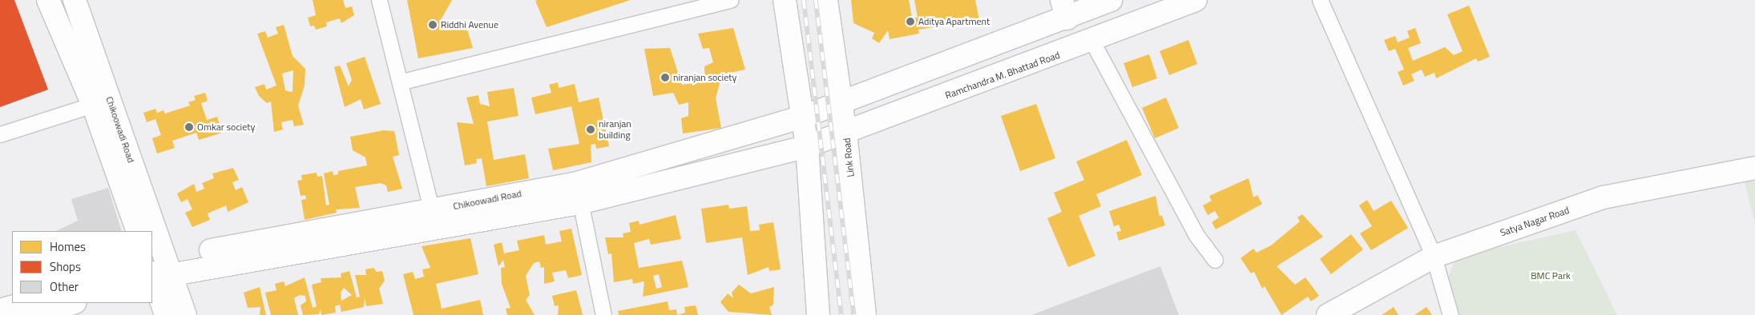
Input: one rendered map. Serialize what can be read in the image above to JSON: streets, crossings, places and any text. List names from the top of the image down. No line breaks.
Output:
{"streets":{"street":["Ramchandra M. Bhattad Road","Chikoowadi Road","Link Road","Satya Nagar Road"]},"crossings":[["Ramchandra M. Bhattad Road","Chikoowadi Road"],["Ramchandra M. Bhattad Road","Link Road"]],"parks":["BMC Park"],"places":["Aditya Apartment","Riddhi Avenue","niranjan society","Omkar society","niranjan building"],"legend":["Homes","Shops","Other"]}
